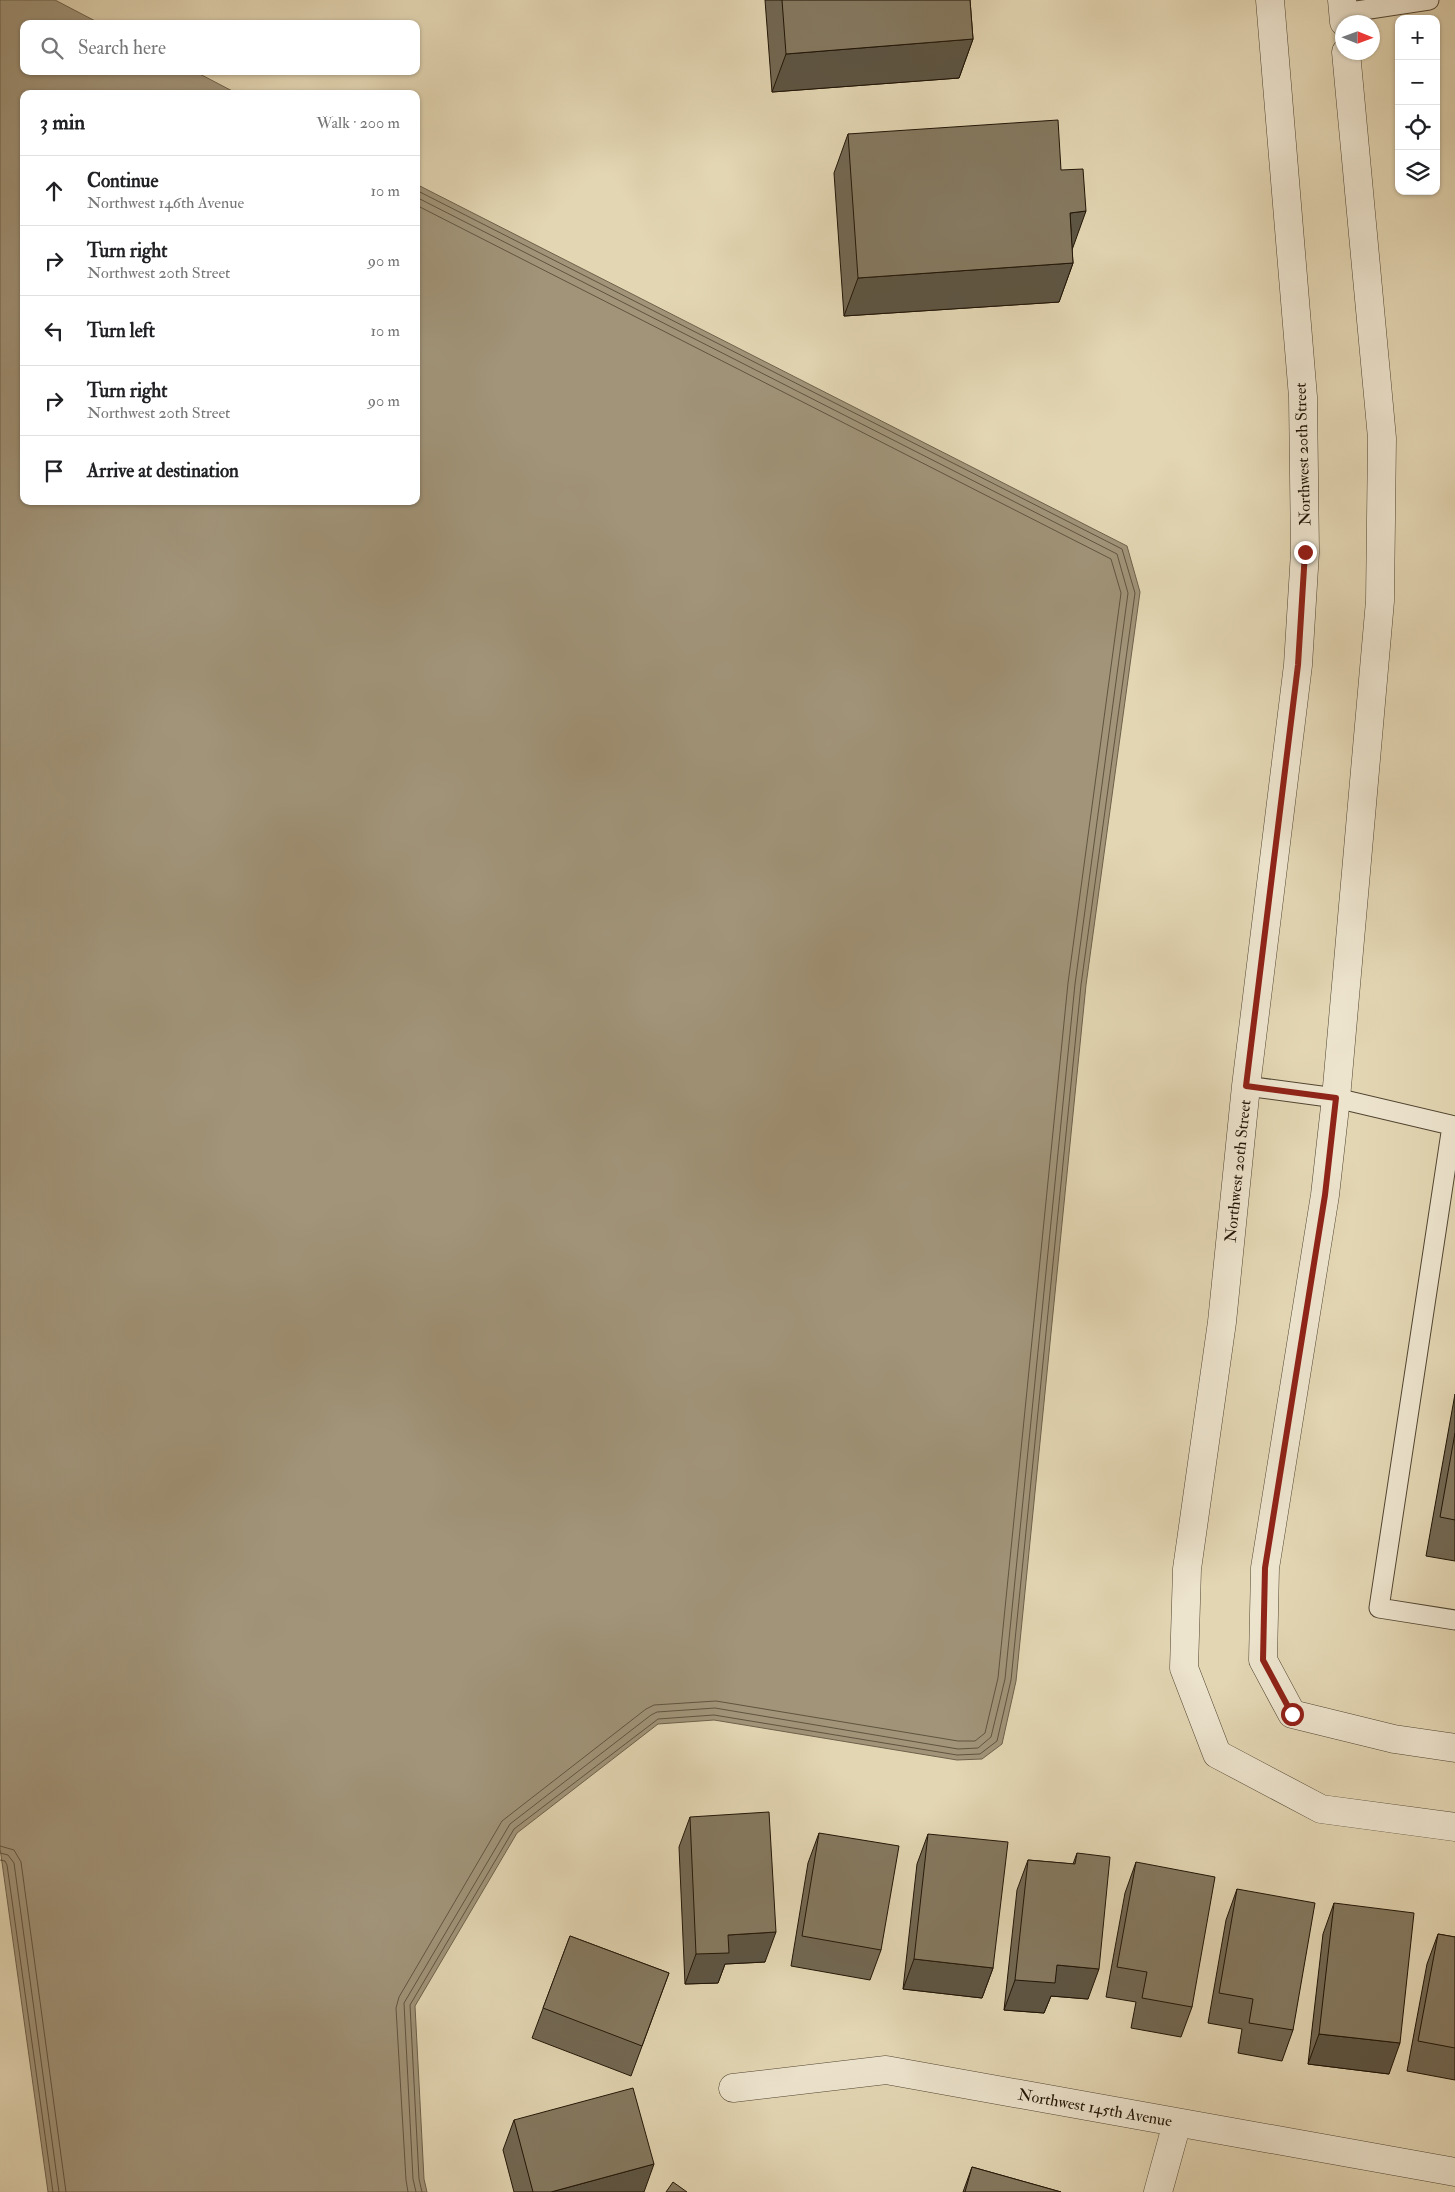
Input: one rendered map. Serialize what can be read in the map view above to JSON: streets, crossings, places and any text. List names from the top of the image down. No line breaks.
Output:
{"streets":{"street":["Northwest 20th Street","Northwest 145th Avenue"]},"north":"right","page":{"map_buttons":["+","−"],"search":"Search here","heading":["3 min","Walk · 200 m"],"list":[["Continue","Northwest 146th Avenue","10 m"],["Turn right","Northwest 20th Street","90 m"],["Turn left","10 m"],["Turn right","Northwest 20th Street","90 m"],"Arrive at destination"]}}
